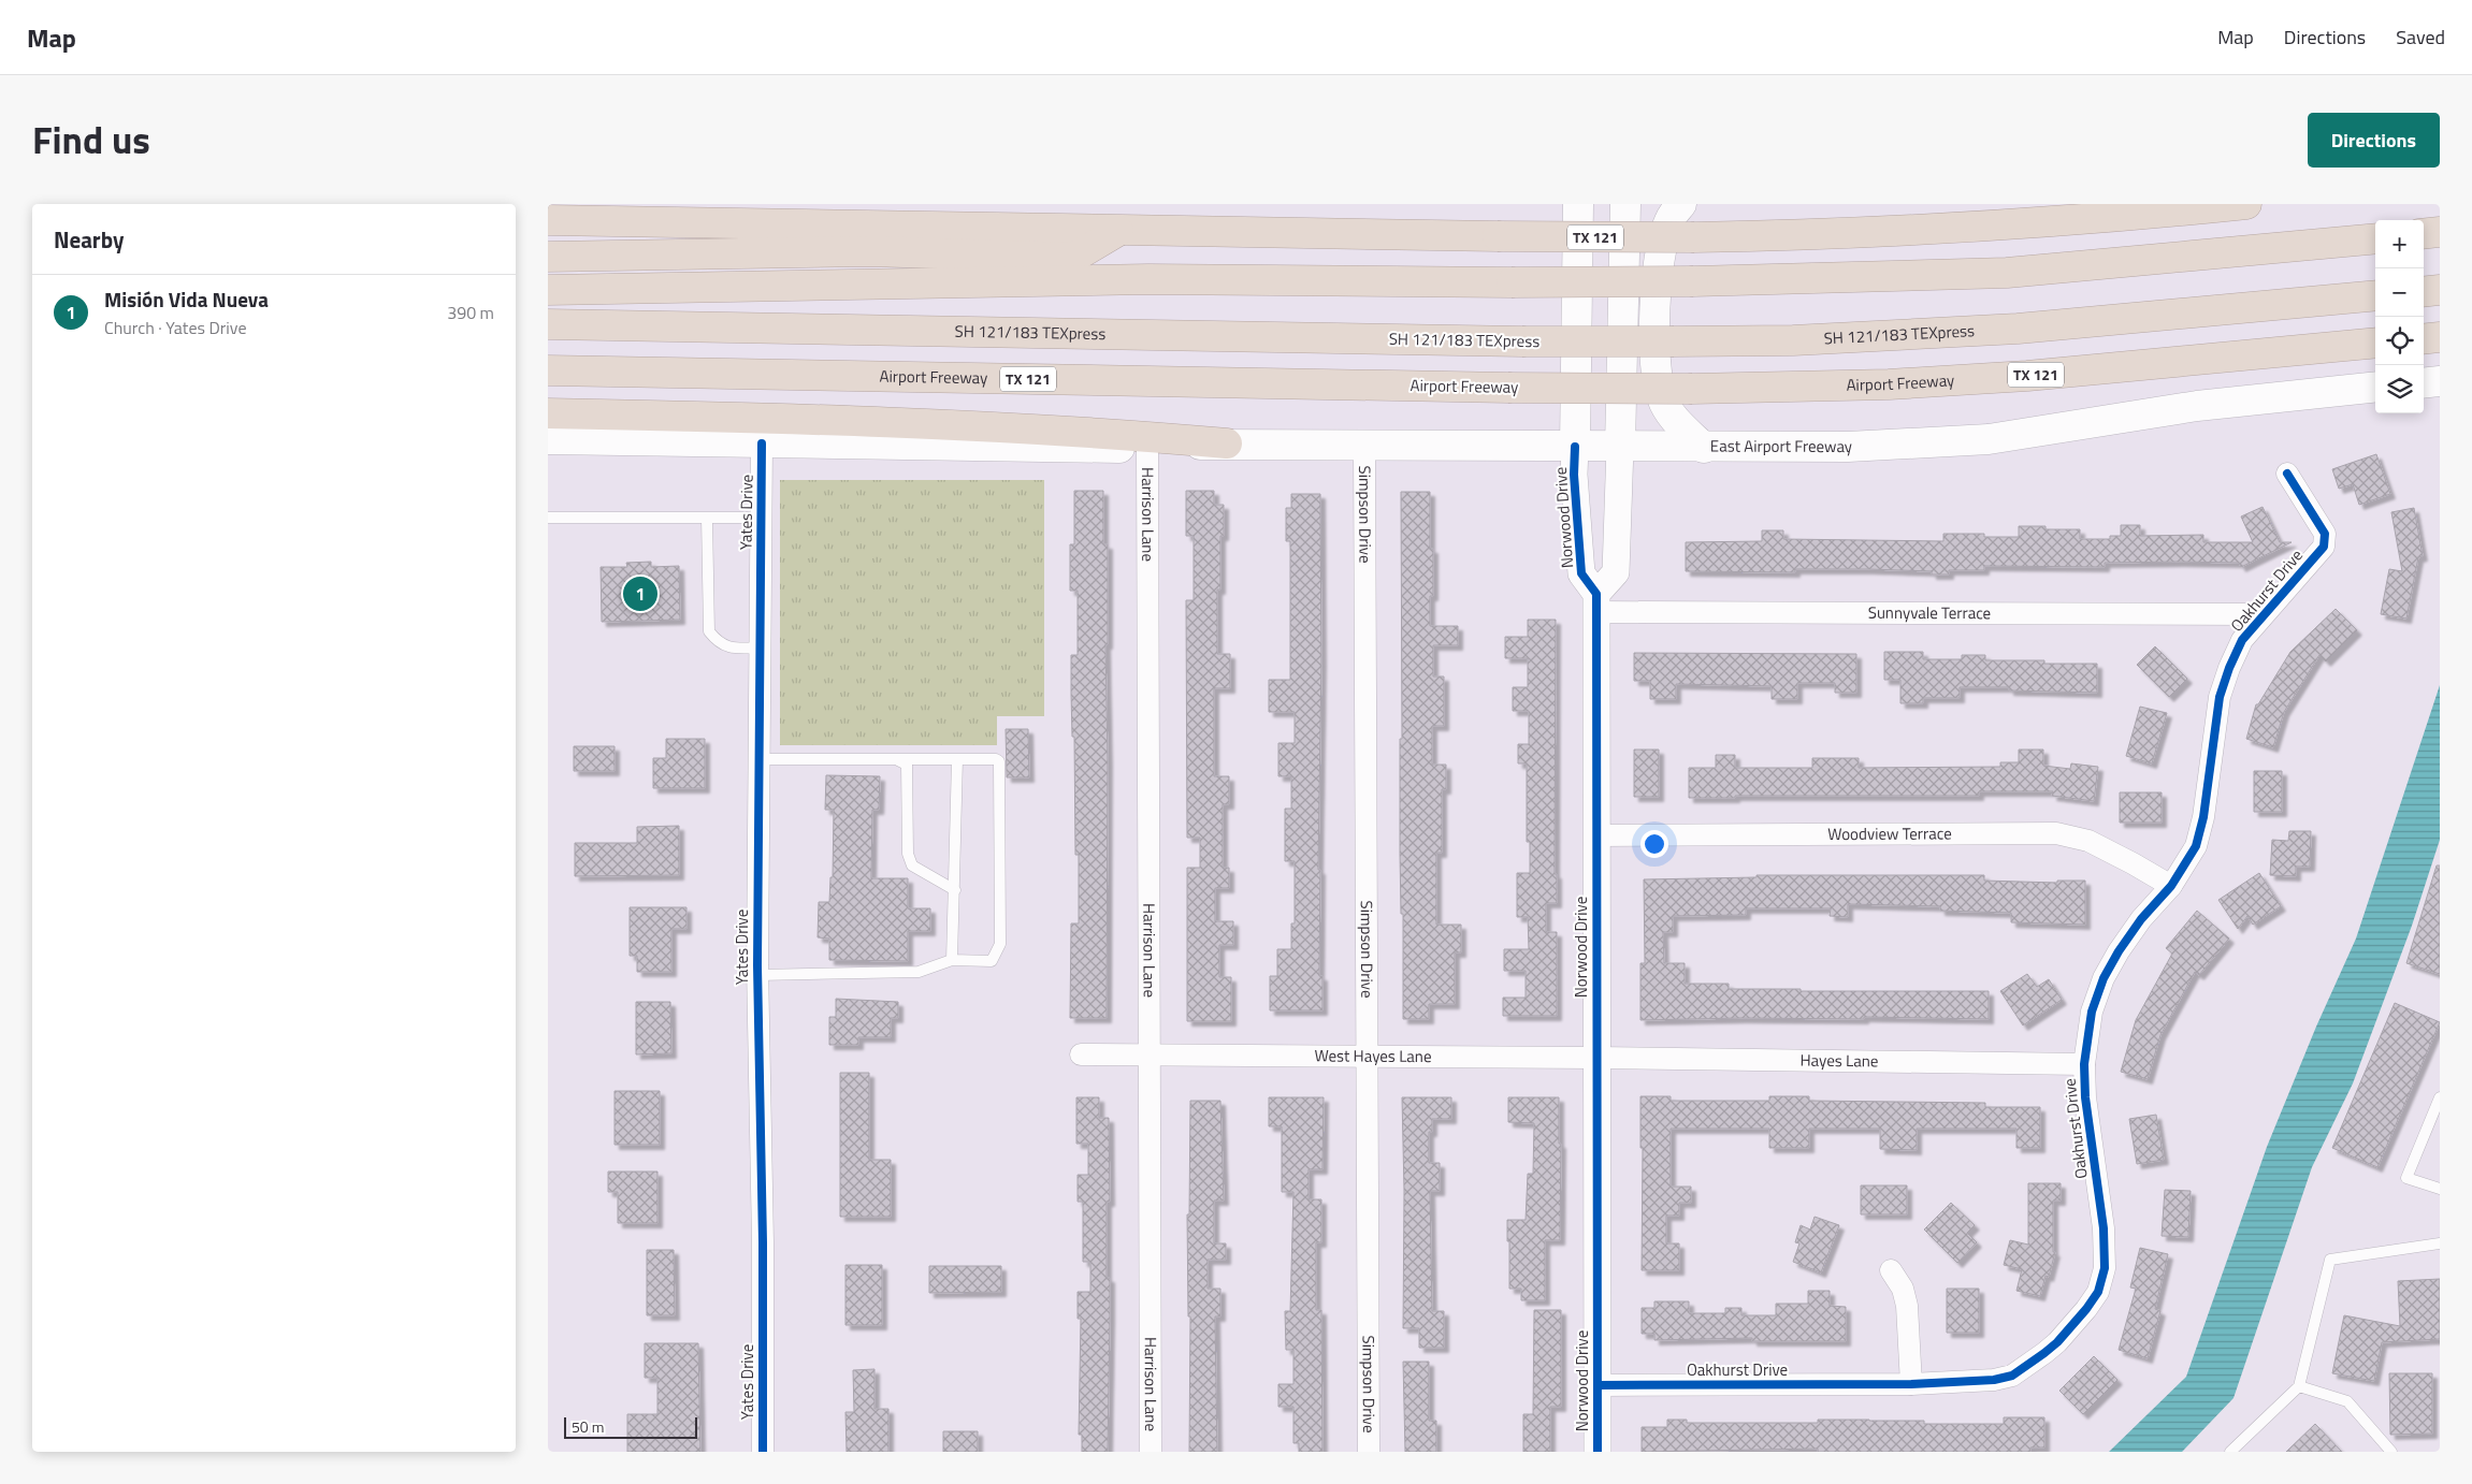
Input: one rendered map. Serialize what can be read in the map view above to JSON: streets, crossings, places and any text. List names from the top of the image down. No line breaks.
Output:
{"streets":{"highway":["TX 121","SH 121/183 TEXpress","Airport Freeway"],"main road":["East Airport Freeway","Norwood Drive"],"street":["Yates Drive","Simpson Drive","Harrison Lane","Oakhurst Drive","Sunnyvale Terrace","Woodview Terrace","West Hayes Lane","Hayes Lane"]},"crossings":[["East Airport Freeway","Norwood Drive"],["Simpson Drive","West Hayes Lane"],["Harrison Lane","West Hayes Lane"],["Norwood Drive","Oakhurst Drive"],["Norwood Drive","Sunnyvale Terrace"],["Norwood Drive","Woodview Terrace"],["Norwood Drive","West Hayes Lane"],["Norwood Drive","Hayes Lane"],["Oakhurst Drive","Sunnyvale Terrace"],["Oakhurst Drive","Woodview Terrace"],["Oakhurst Drive","Hayes Lane"],["West Hayes Lane","Hayes Lane"]],"scale_bar":"50 m","page":{"header":"Map","nav":["Map","Directions","Saved"],"title":"Find us","buttons":"Directions","heading":"Nearby","map_buttons":["+","−"],"list":[{"mark":"1","name":"Misión Vida Nueva","note":"Church · Yates Drive","value":"390 m"}],"pins":"1","scale":"50 m"}}
